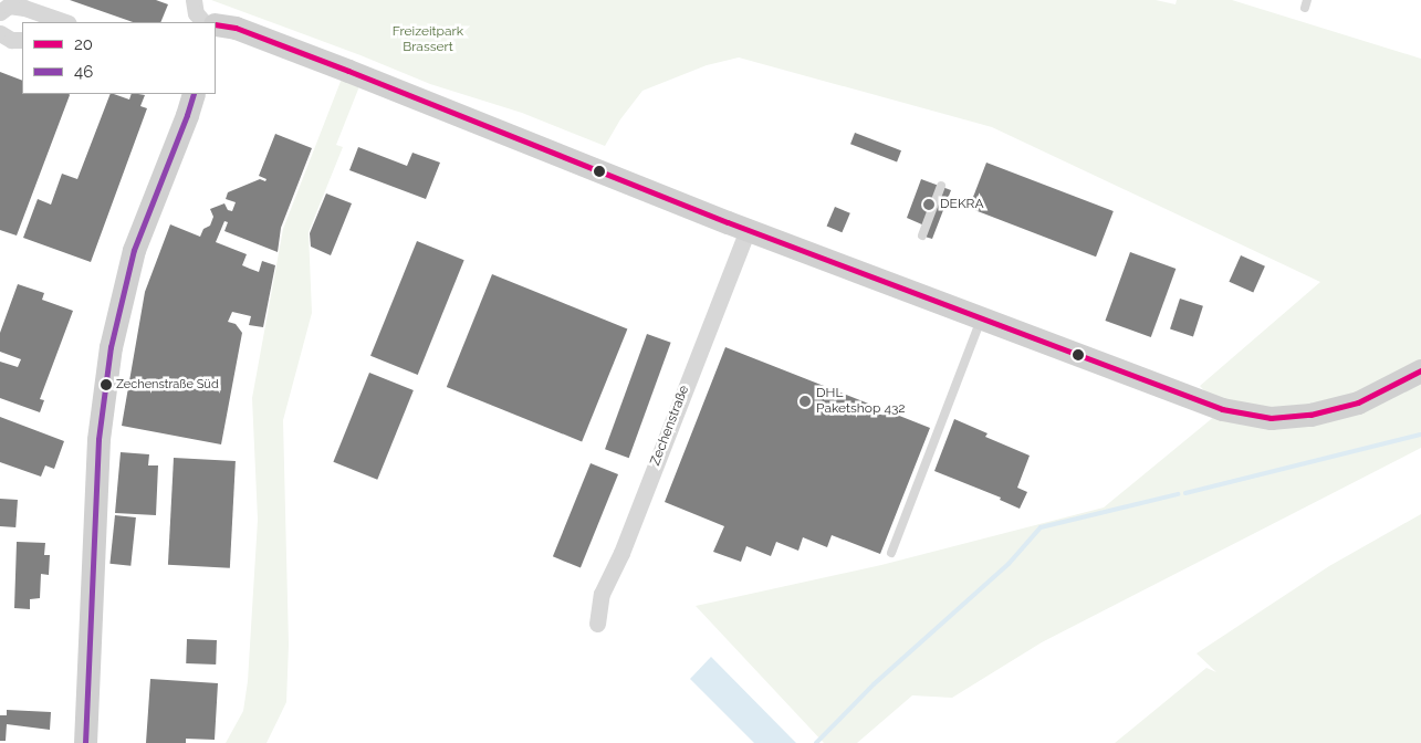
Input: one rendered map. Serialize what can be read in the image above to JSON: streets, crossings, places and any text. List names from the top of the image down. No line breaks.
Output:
{"streets":{"street":["Zechenstraße"]},"parks":["Freizeitpark Brassert"],"places":["DEKRA","Zechenstraße Süd","DHL Paketshop 432"],"lines":["transit line 20","transit line 46"],"legend":["20","46"]}
